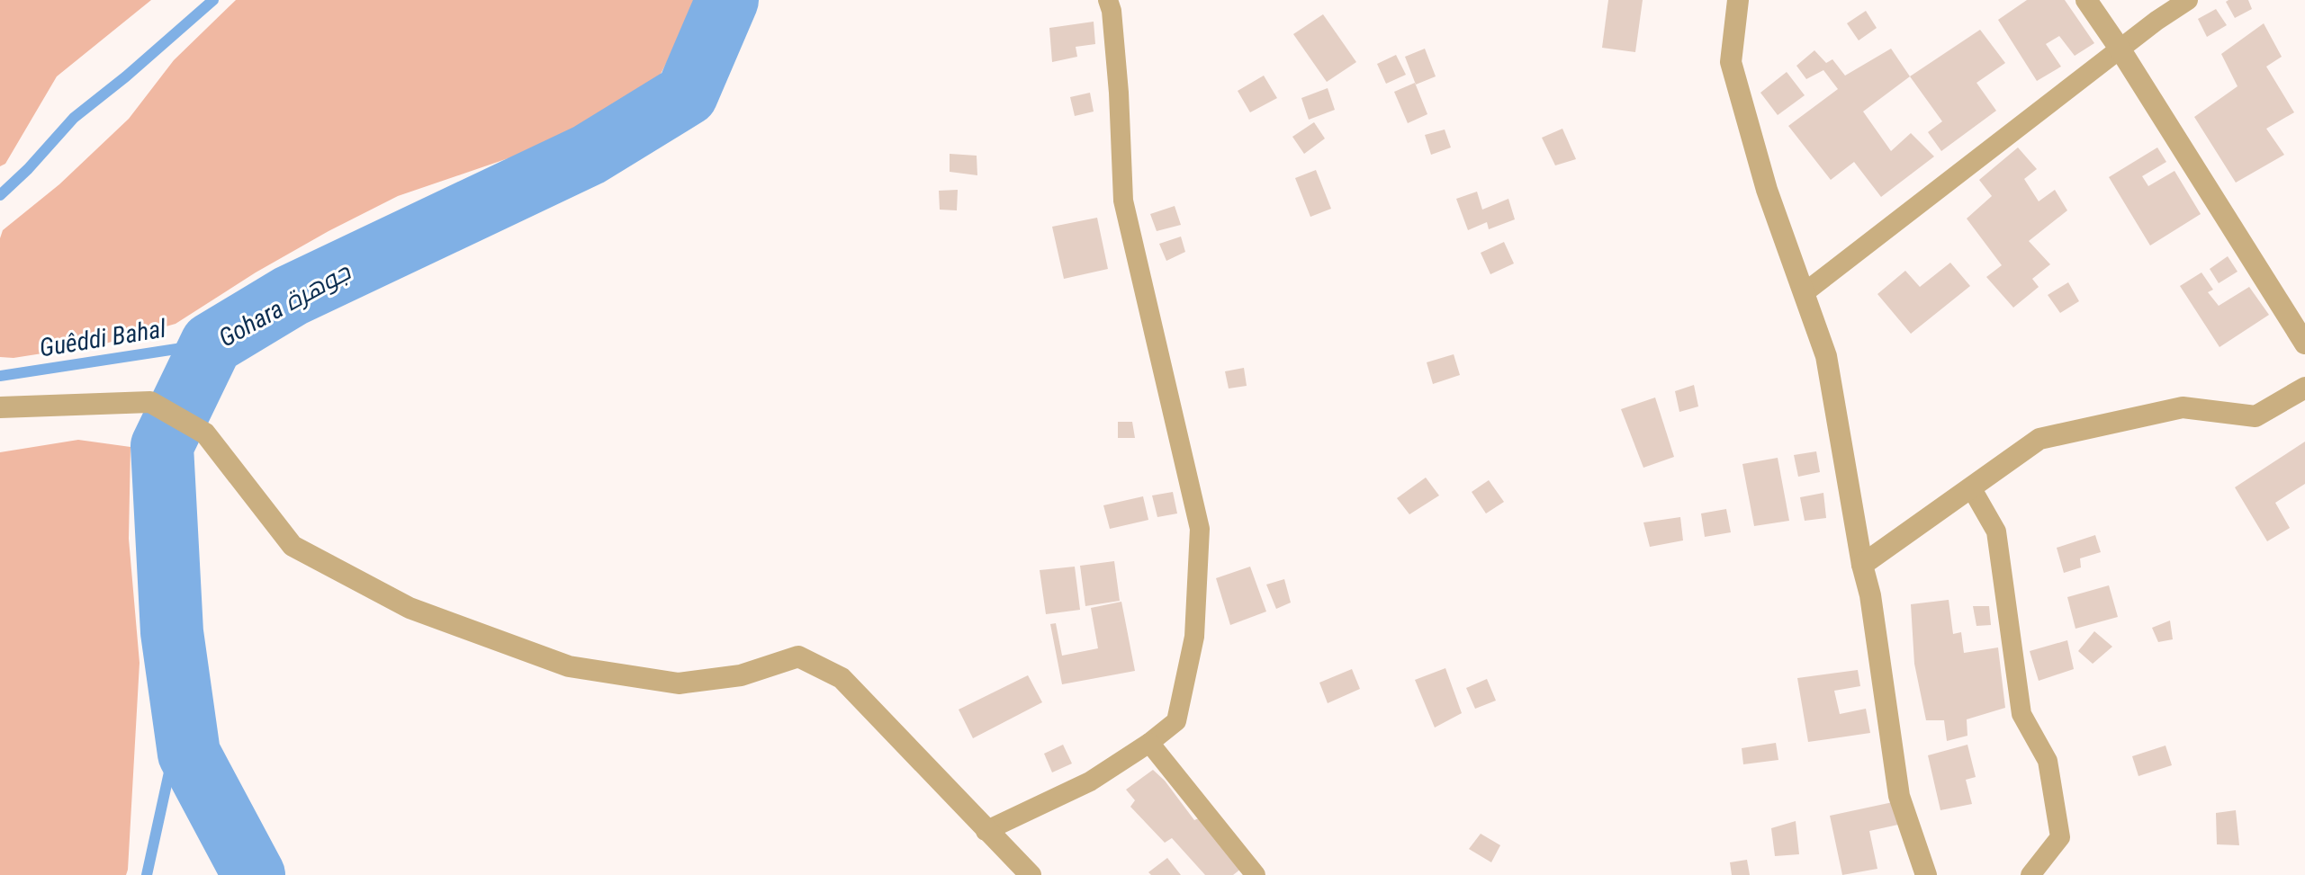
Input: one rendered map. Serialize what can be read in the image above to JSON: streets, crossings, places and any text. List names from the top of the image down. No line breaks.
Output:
{"water":["Gohara جوهرة","Guêddi Bahal"]}
